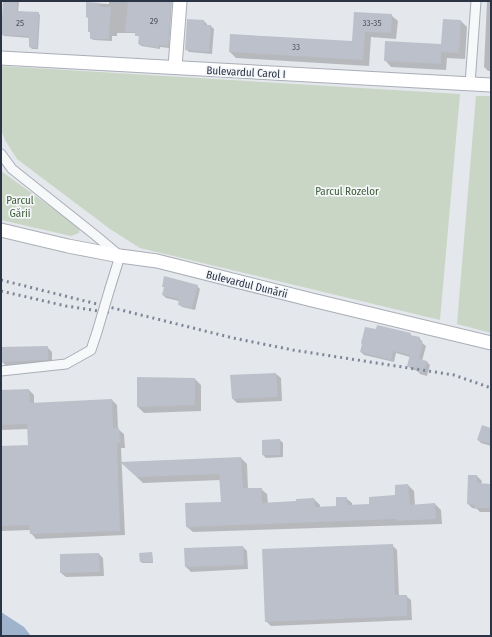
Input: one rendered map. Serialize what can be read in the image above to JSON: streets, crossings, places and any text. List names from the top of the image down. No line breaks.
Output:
{"streets":{"street":["Bulevardul Carol I","Bulevardul Dunării"]},"parks":["Parcul Rozelor","Parcul Gării"],"house_numbers":["29","25","33-35","33"]}
